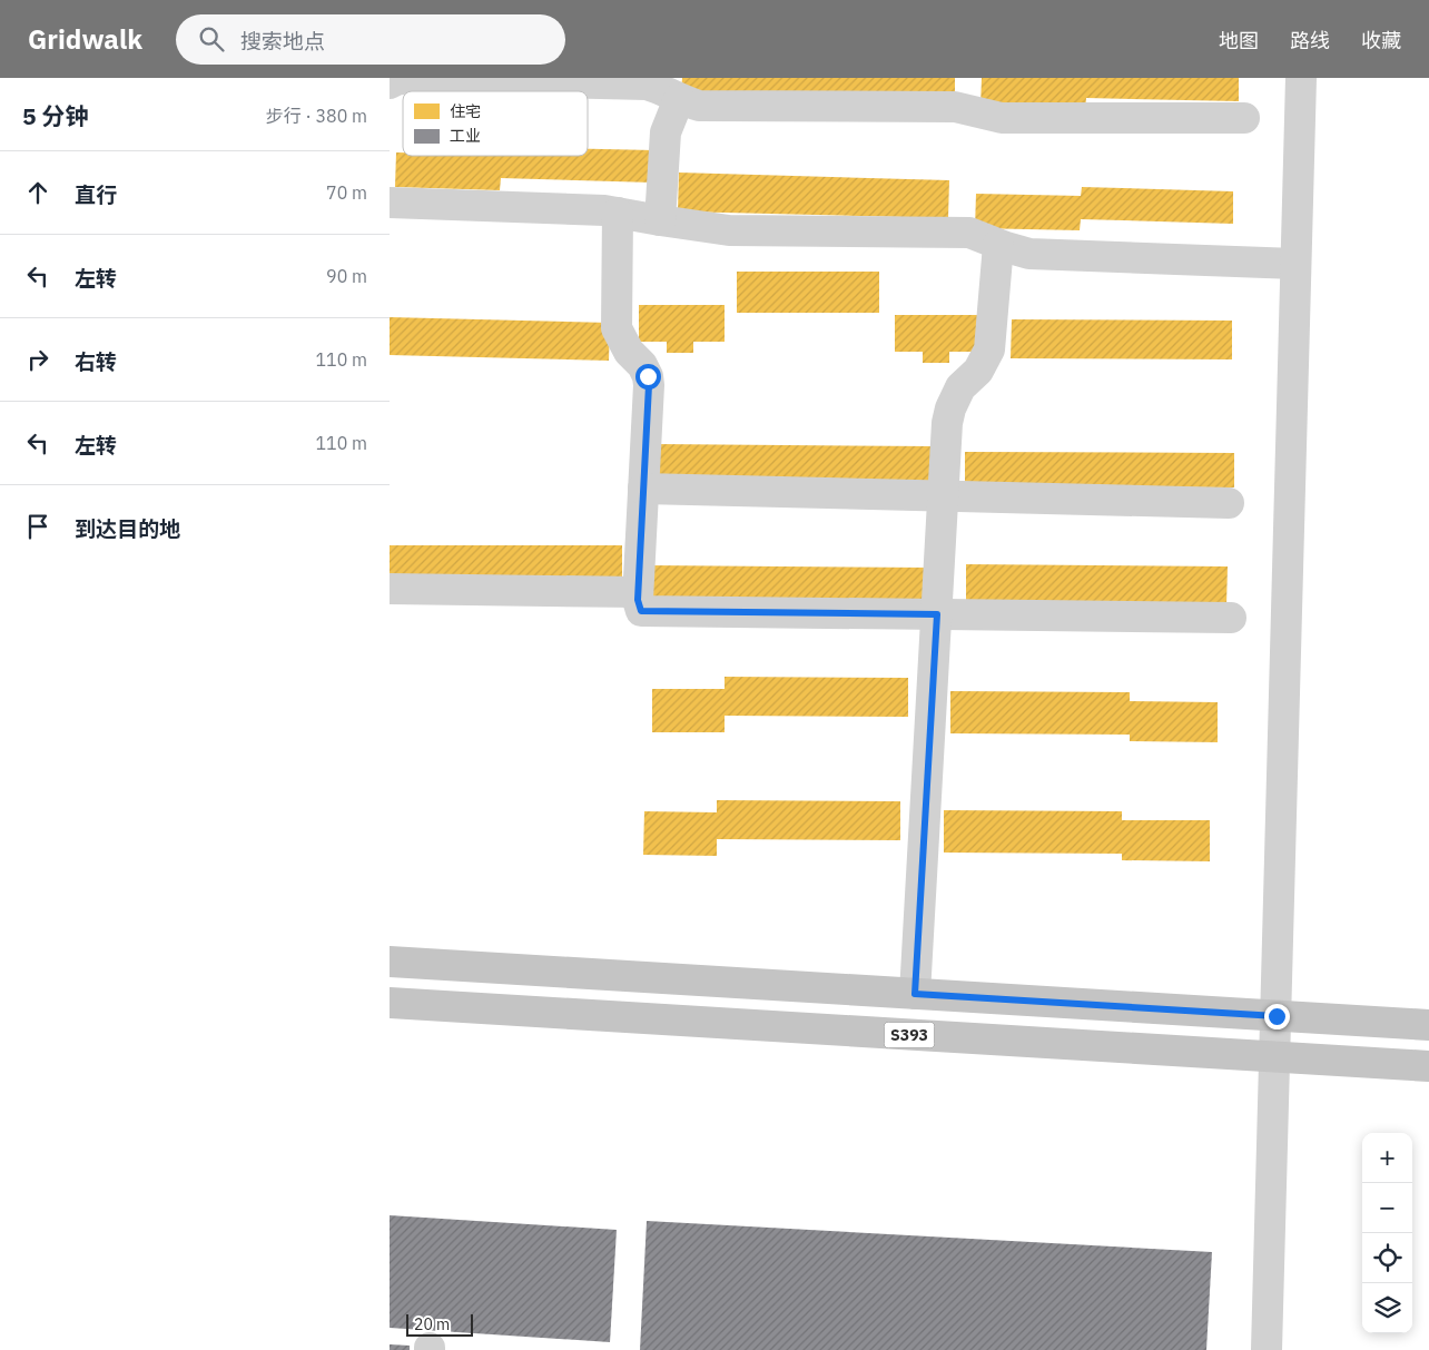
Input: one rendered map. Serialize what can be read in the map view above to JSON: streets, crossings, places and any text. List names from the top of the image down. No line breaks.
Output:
{"streets":{"main road":["S393"]},"legend":["住宅","工业"],"scale_bar":"20 m","page":{"header":"Gridwalk","search":"搜索地点","nav":["地图","路线","收藏"],"heading":["5 分钟","步行 · 380 m"],"list":[["直行","70 m"],["左转","90 m"],["右转","110 m"],["左转","110 m"],"到达目的地"],"map_buttons":["+","−"],"scale":"20 m"}}
